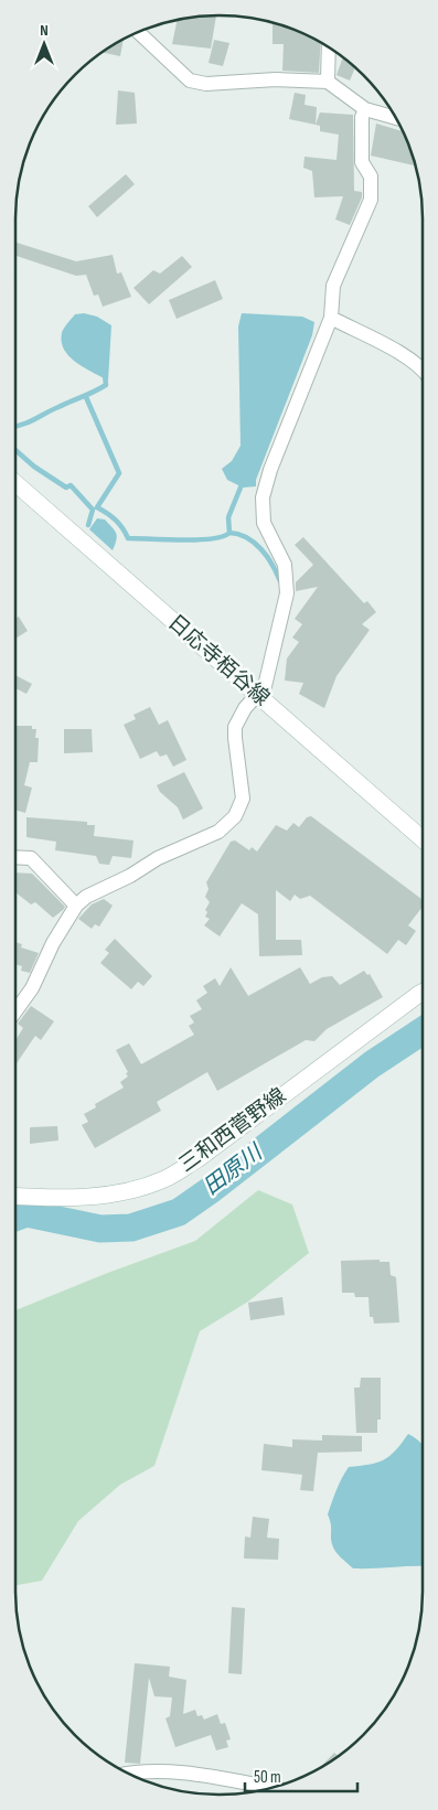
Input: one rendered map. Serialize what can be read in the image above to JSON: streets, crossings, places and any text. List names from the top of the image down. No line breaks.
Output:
{"streets":{"main road":["日応寺栢谷線","三和西菅野線"]},"water":["田原川"],"scale_bar":"50 m","north":"top"}
